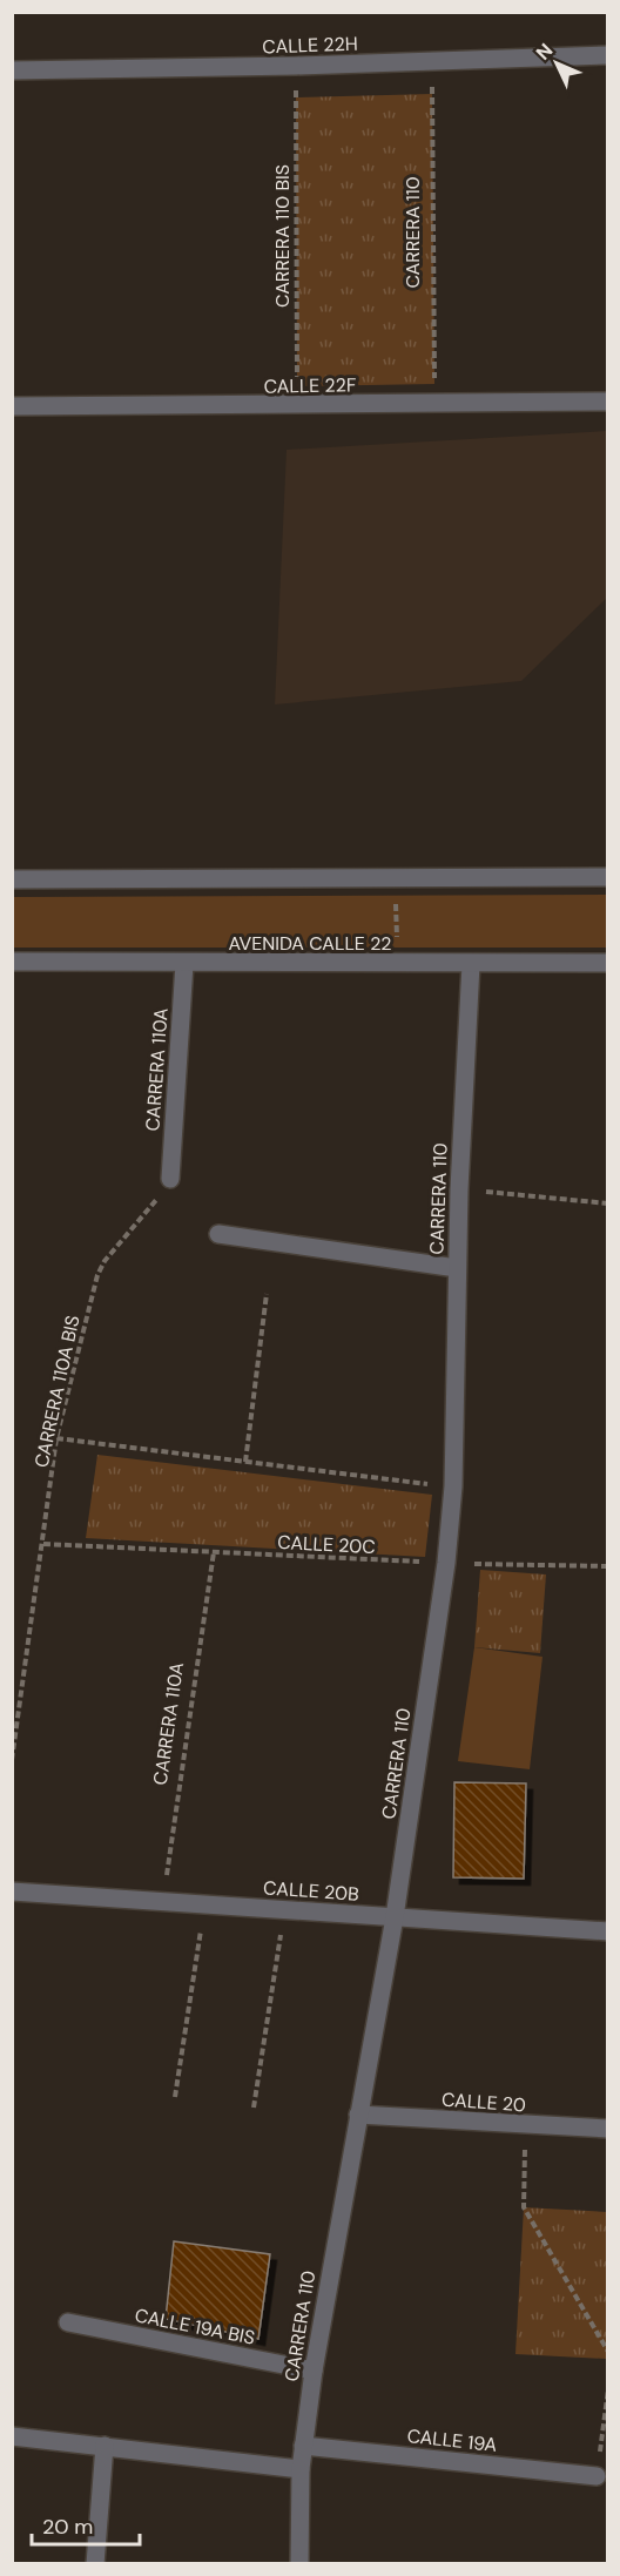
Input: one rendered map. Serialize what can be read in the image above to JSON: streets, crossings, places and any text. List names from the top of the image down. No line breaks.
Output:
{"streets":{"street":["CALLE 22H","CARRERA 110","CALLE 22F","AVENIDA CALLE 22","CARRERA 110A","CALLE 20B","CALLE 20","CALLE 19A BIS","CALLE 19A"],"path":["CARRERA 110 BIS","CARRERA 110A BIS","CALLE 20C"]},"crossings":[["CALLE 22H","CARRERA 110"],["CALLE 22H","CARRERA 110 BIS"],["CARRERA 110","CALLE 22F"],["CARRERA 110","AVENIDA CALLE 22"],["CARRERA 110","CALLE 20C"],["CARRERA 110","CALLE 20B"],["CARRERA 110","CALLE 20"],["CARRERA 110","CALLE 19A BIS"],["CARRERA 110","CALLE 19A"],["CARRERA 110 BIS","CALLE 22F"],["AVENIDA CALLE 22","CARRERA 110A"],["CARRERA 110A","CARRERA 110A BIS"],["CARRERA 110A","CALLE 20C"],["CARRERA 110A","CALLE 20B"],["CARRERA 110A BIS","CALLE 20C"]],"scale_bar":"20 m","north":"top left"}
